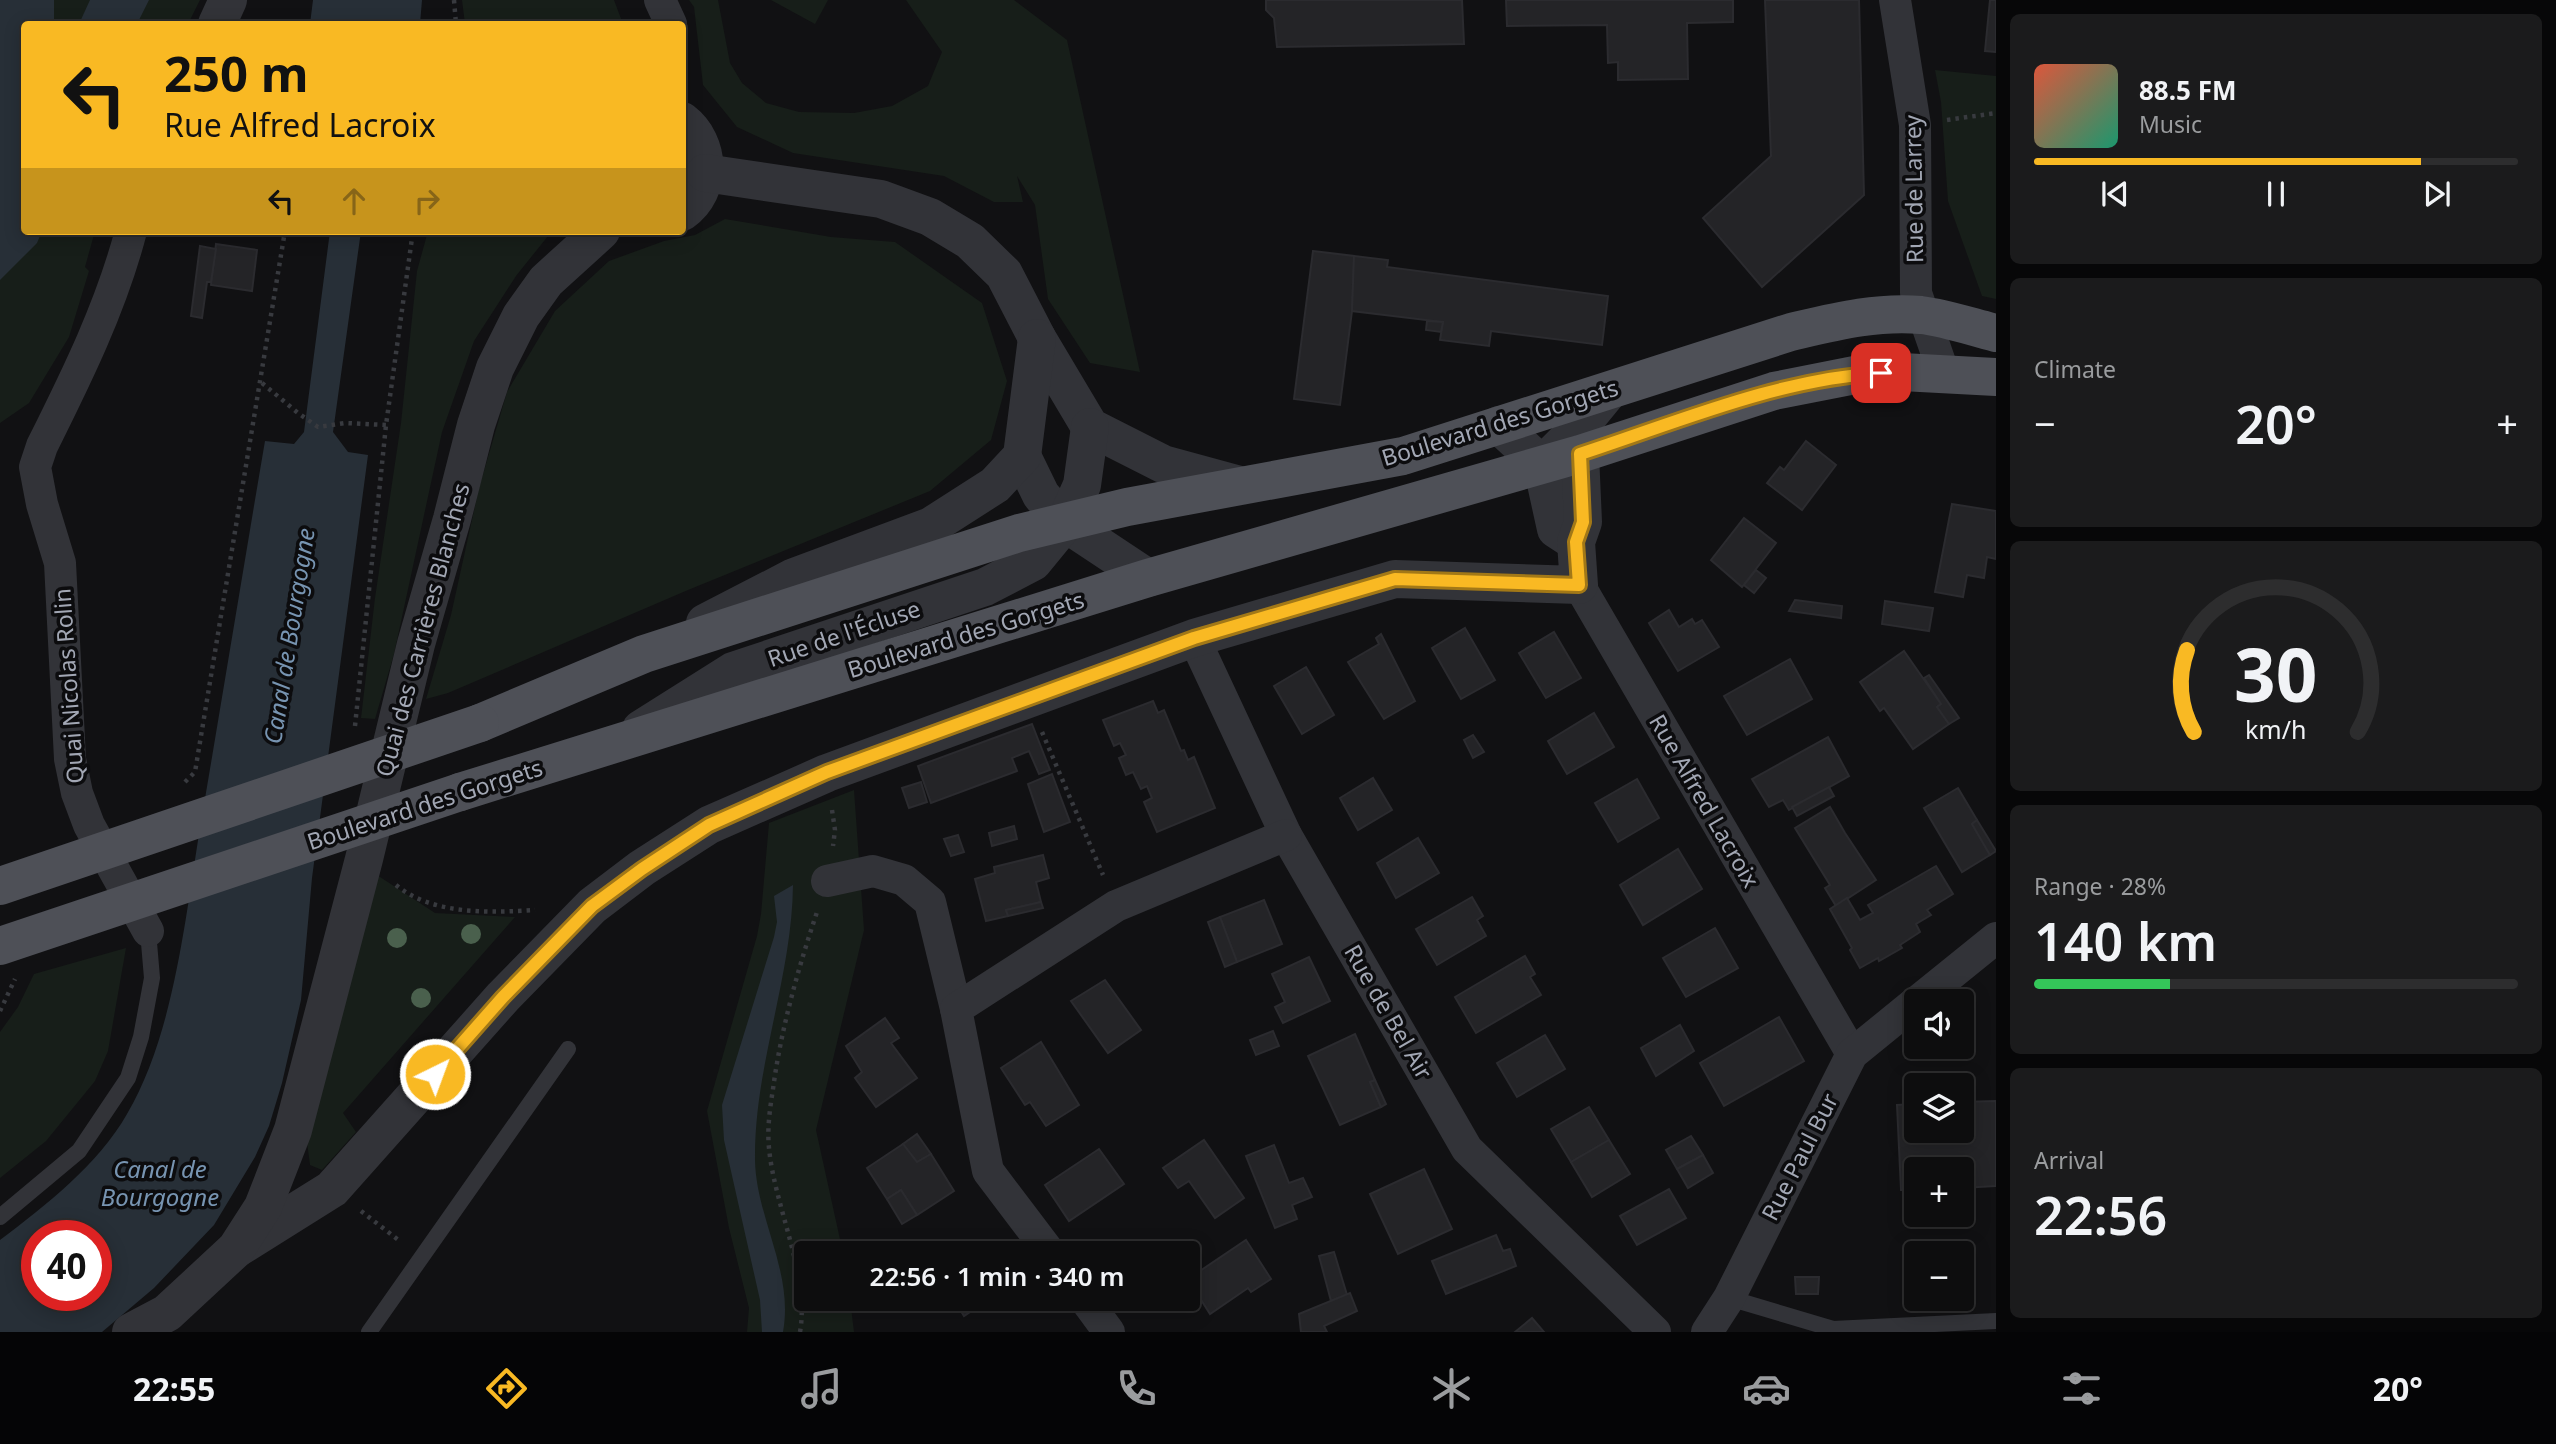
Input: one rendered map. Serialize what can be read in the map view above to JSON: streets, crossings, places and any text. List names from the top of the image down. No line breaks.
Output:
{"streets":{"main road":["Boulevard des Gorgets"],"street":["Rue de Larrey","Quai des Carrières Blanches","Rue de l'Écluse","Quai Nicolas Rolin","Rue Alfred Lacroix","Rue de Bel Air","Rue Paul Bur"]},"crossings":[["Rue de Larrey","Boulevard des Gorgets"],["Boulevard des Gorgets","Rue de l'Écluse"],["Boulevard des Gorgets","Rue Alfred Lacroix"],["Rue Alfred Lacroix","Rue Paul Bur"]],"water":["Canal de Bourgogne"],"page":{"turn":["250 m","Rue Alfred Lacroix"],"song":["88.5 FM","Music"],"tile":["Climate",["Range · 28%","140 km"],["Arrival","22:56"]],"heat":["−","20°","+"],"map_buttons":["+","−"],"limit":"40","trip":"22:56 · 1 min · 340 m","tabs":["22:55","20°"],"gauge":["30","km/h"]}}
